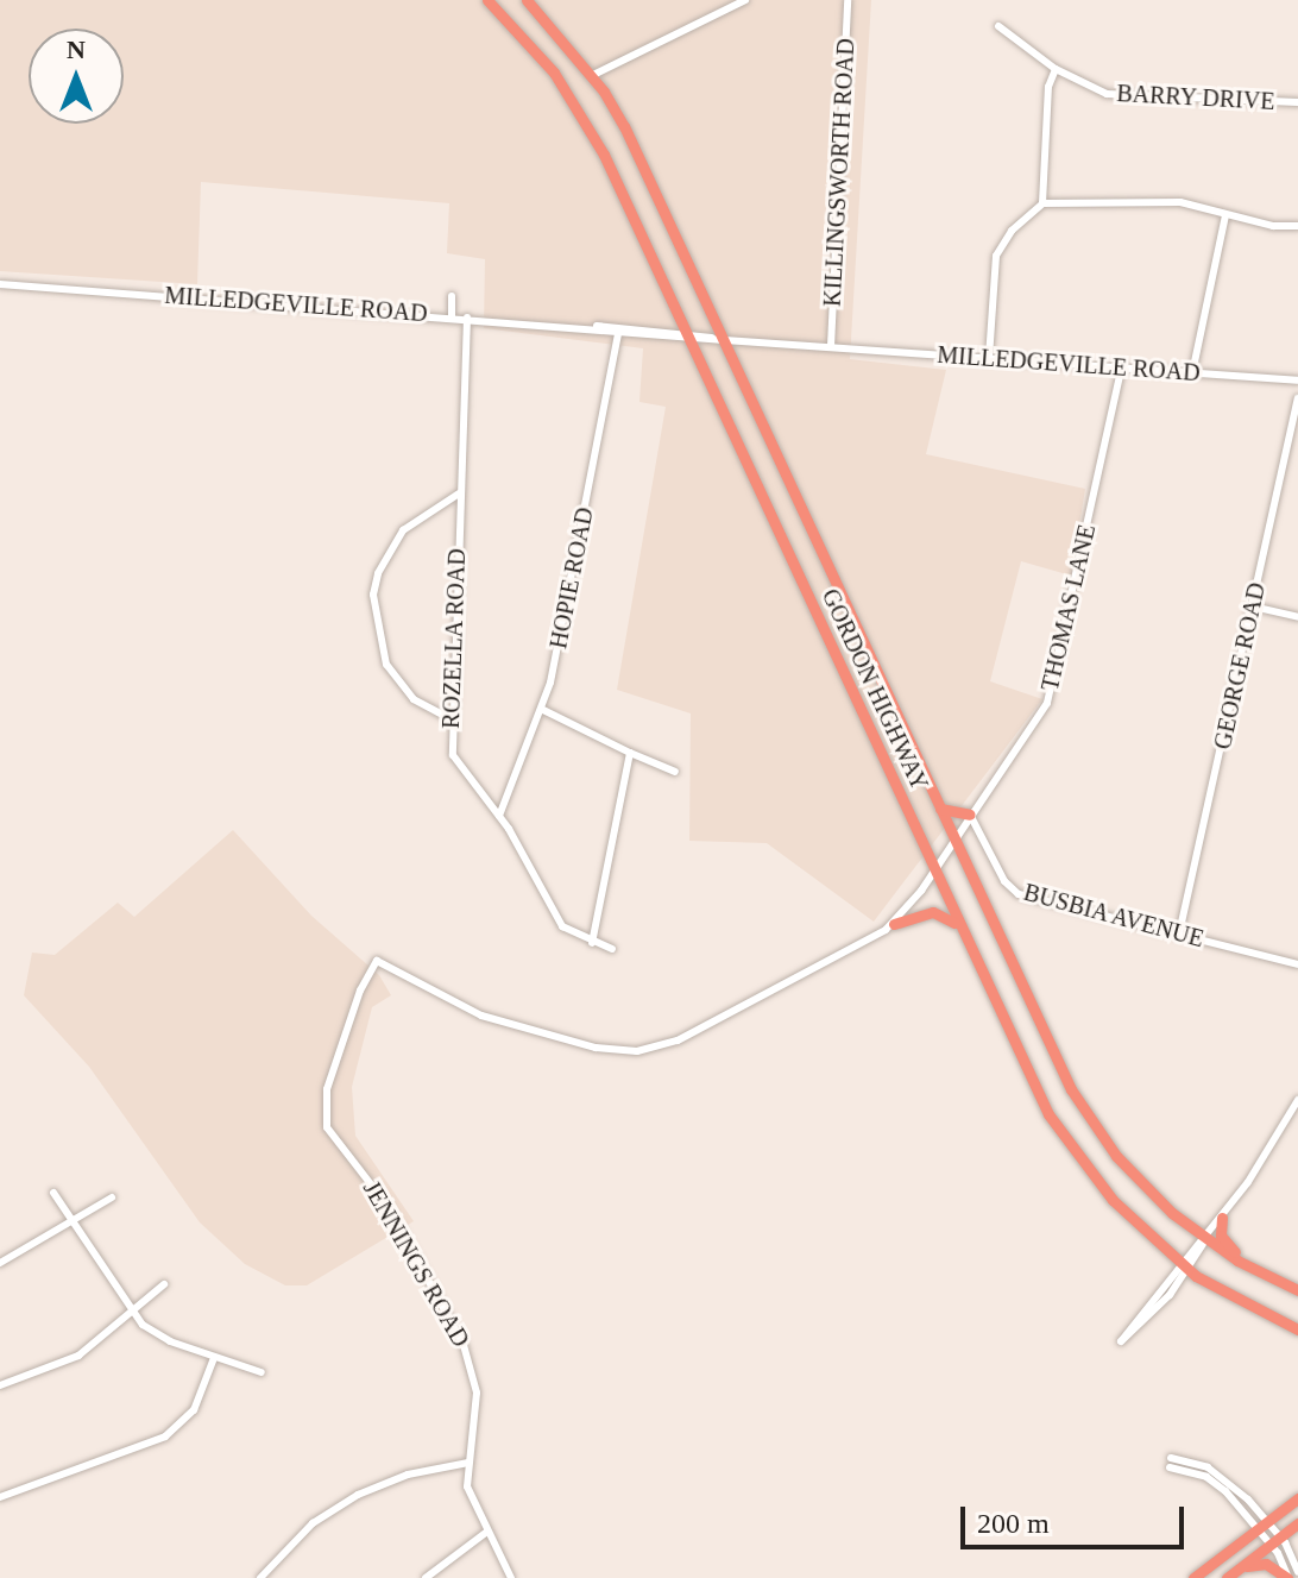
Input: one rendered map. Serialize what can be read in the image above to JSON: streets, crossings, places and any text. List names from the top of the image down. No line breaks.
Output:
{"streets":{"highway":["GORDON HIGHWAY"],"street":["BARRY DRIVE","KILLINGSWORTH ROAD","MILLEDGEVILLE ROAD","HOPIE ROAD","THOMAS LANE","ROZELLA ROAD","GEORGE ROAD","BUSBIA AVENUE","JENNINGS ROAD"]},"crossings":[["KILLINGSWORTH ROAD","MILLEDGEVILLE ROAD"],["MILLEDGEVILLE ROAD","HOPIE ROAD"],["MILLEDGEVILLE ROAD","THOMAS LANE"],["MILLEDGEVILLE ROAD","ROZELLA ROAD"],["MILLEDGEVILLE ROAD","GORDON HIGHWAY"],["HOPIE ROAD","ROZELLA ROAD"],["THOMAS LANE","GORDON HIGHWAY"],["THOMAS LANE","BUSBIA AVENUE"],["THOMAS LANE","JENNINGS ROAD"],["GEORGE ROAD","BUSBIA AVENUE"]],"scale_bar":"200 m","north":"top"}
